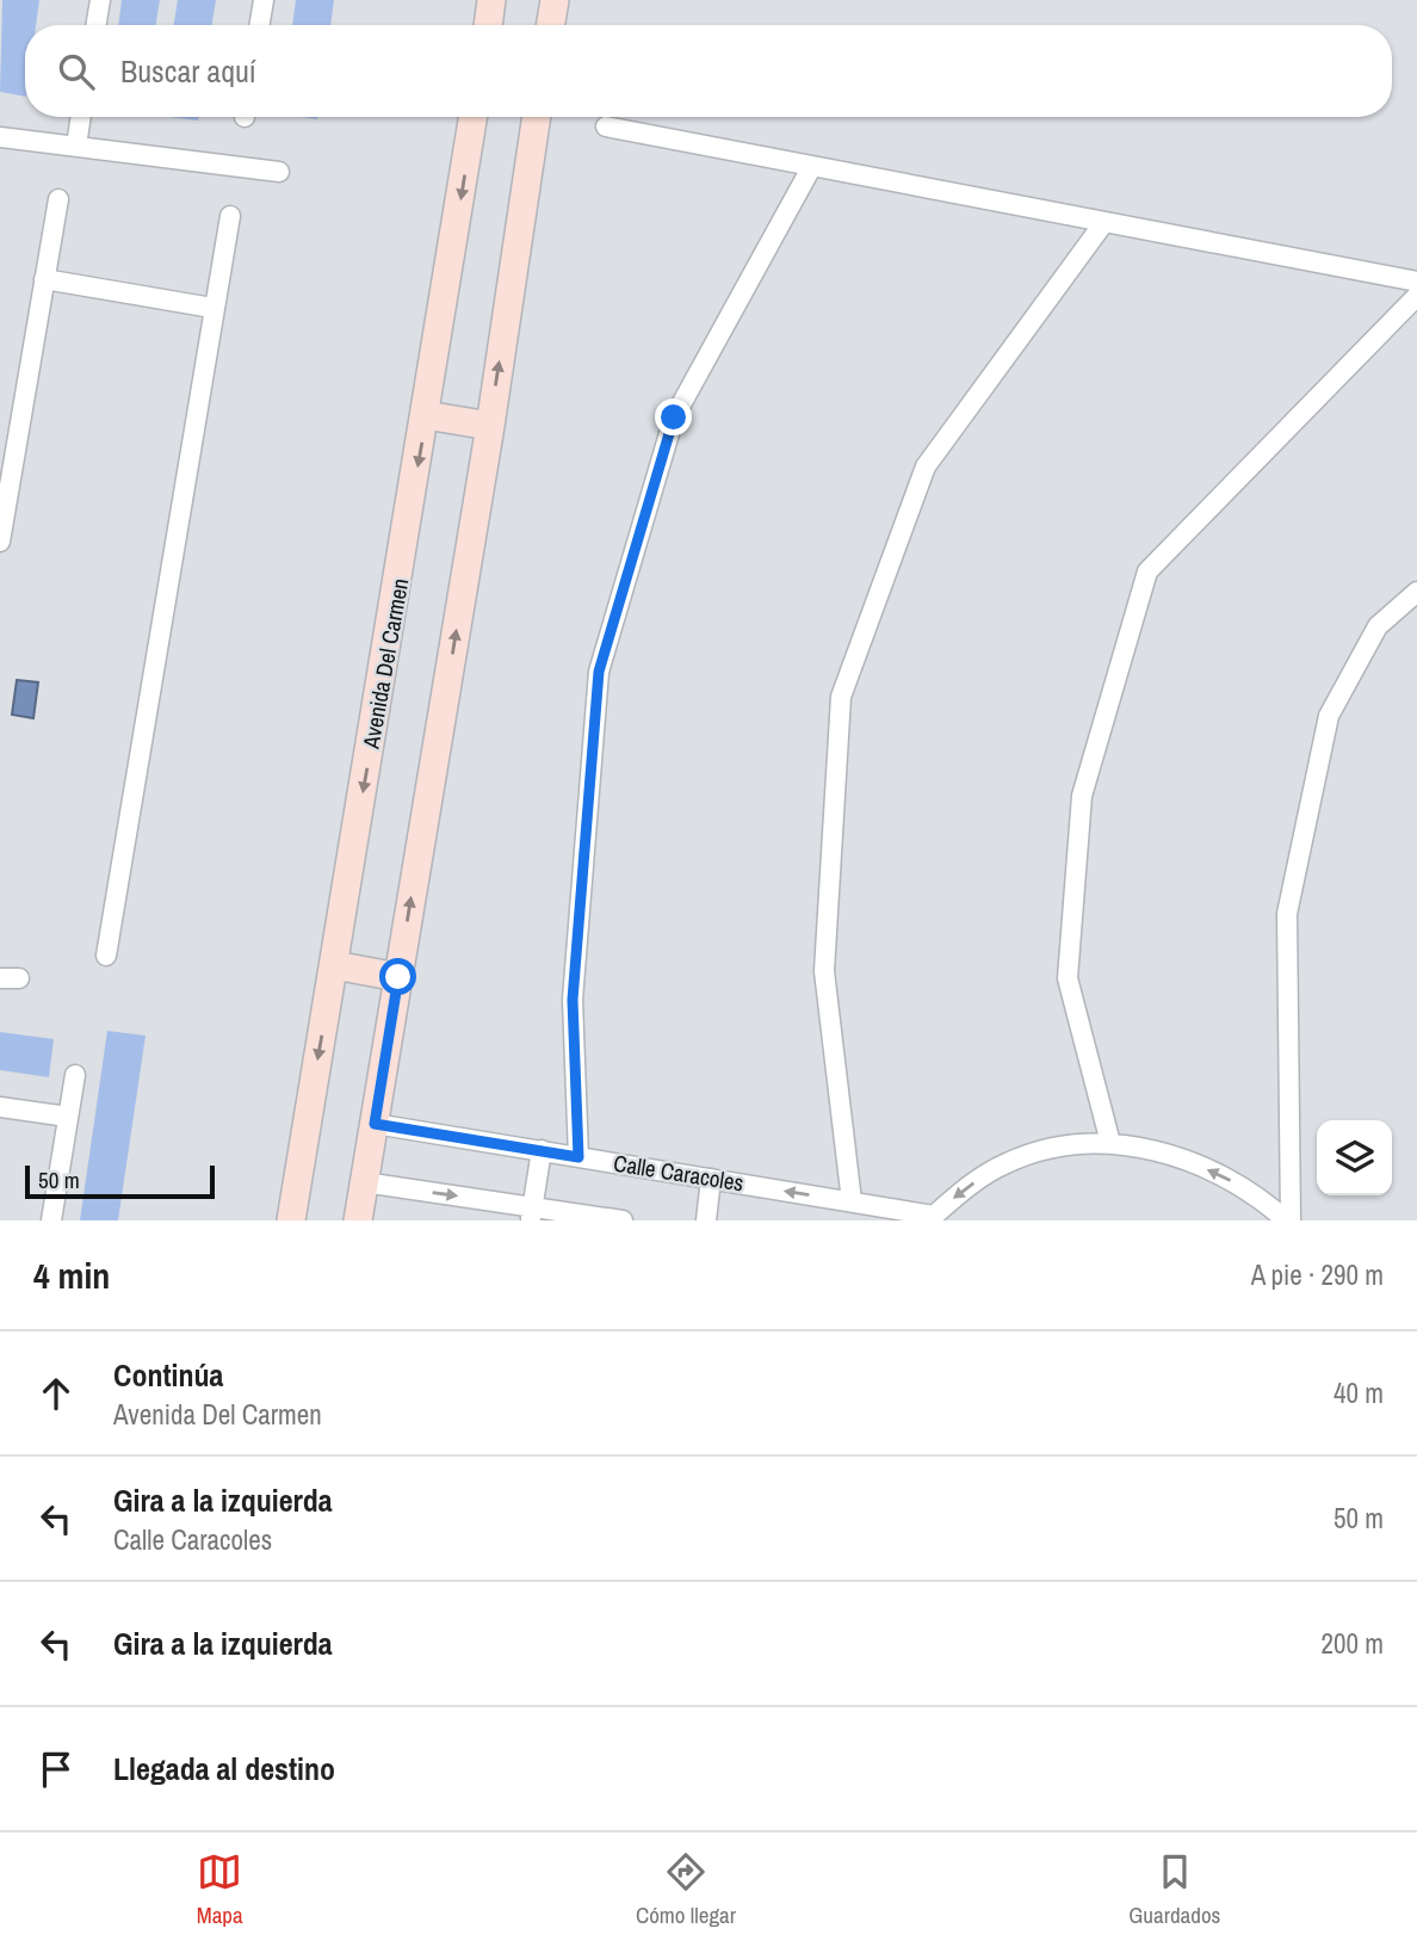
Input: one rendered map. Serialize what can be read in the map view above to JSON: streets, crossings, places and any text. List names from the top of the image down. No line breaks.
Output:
{"streets":{"main road":["Avenida Del Carmen"],"street":["Calle Caracoles"]},"one_way":["Calle Caracoles"],"scale_bar":"50 m","page":{"search":"Buscar aquí","scale":"50 m","heading":["4 min","A pie · 290 m"],"list":[["Continúa","Avenida Del Carmen","40 m"],["Gira a la izquierda","Calle Caracoles","50 m"],["Gira a la izquierda","200 m"],"Llegada al destino"],"nav":["Mapa","Cómo llegar","Guardados"]}}
